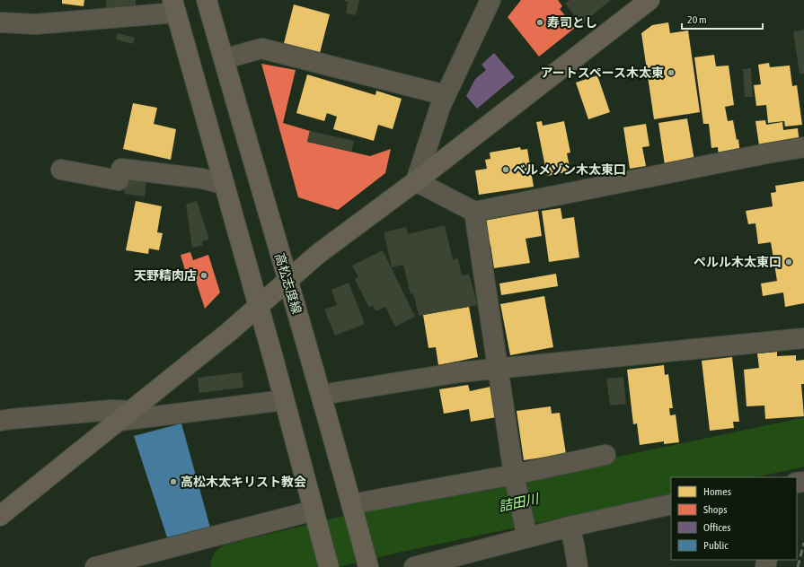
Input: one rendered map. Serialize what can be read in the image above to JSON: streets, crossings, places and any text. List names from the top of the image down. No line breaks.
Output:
{"streets":{"main road":["高松志度線"]},"water":["詰田川"],"places":["寿司とし","アートスペース木太東","ベルメゾン木太東口","ペルル木太東口","天野精肉店","高松木太キリスト教会"],"legend":["Homes","Shops","Offices","Public"],"scale_bar":"20 m"}
